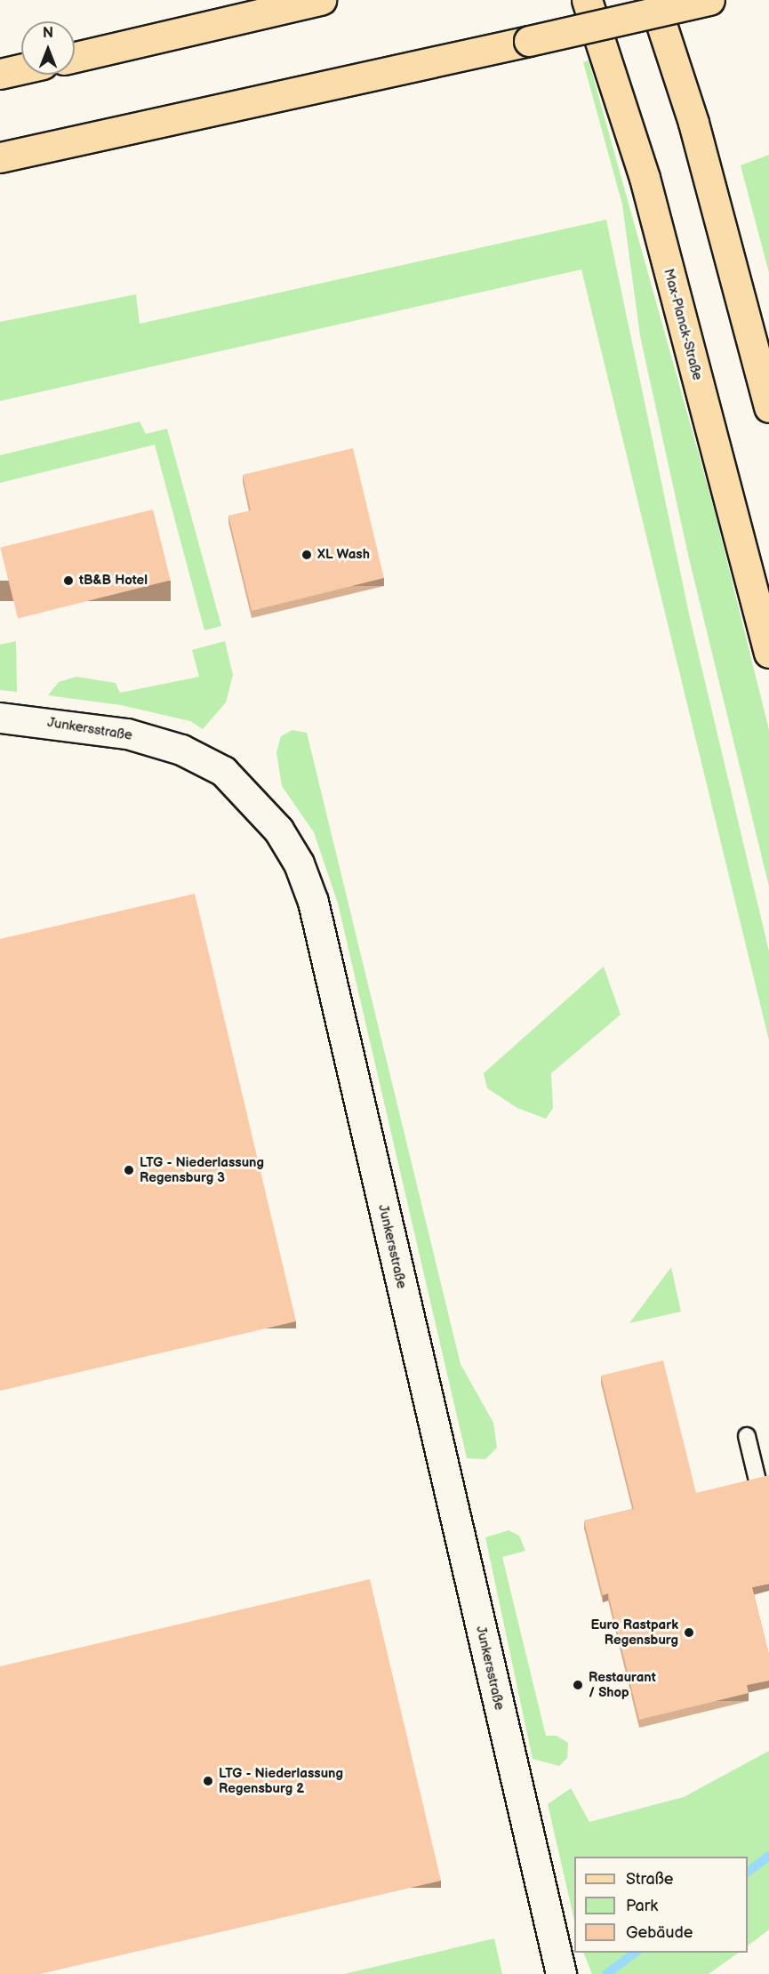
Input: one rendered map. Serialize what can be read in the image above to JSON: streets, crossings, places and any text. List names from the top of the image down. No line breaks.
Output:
{"streets":{"main road":["Max-Planck-Straße"],"street":["Junkersstraße"]},"places":["XL Wash","tB&B Hotel","LTG - Niederlassung Regensburg 3","Euro Rastpark Regensburg","Restaurant / Shop","LTG - Niederlassung Regensburg 2"],"legend":["Straße","Park","Gebäude"],"north":"top"}
